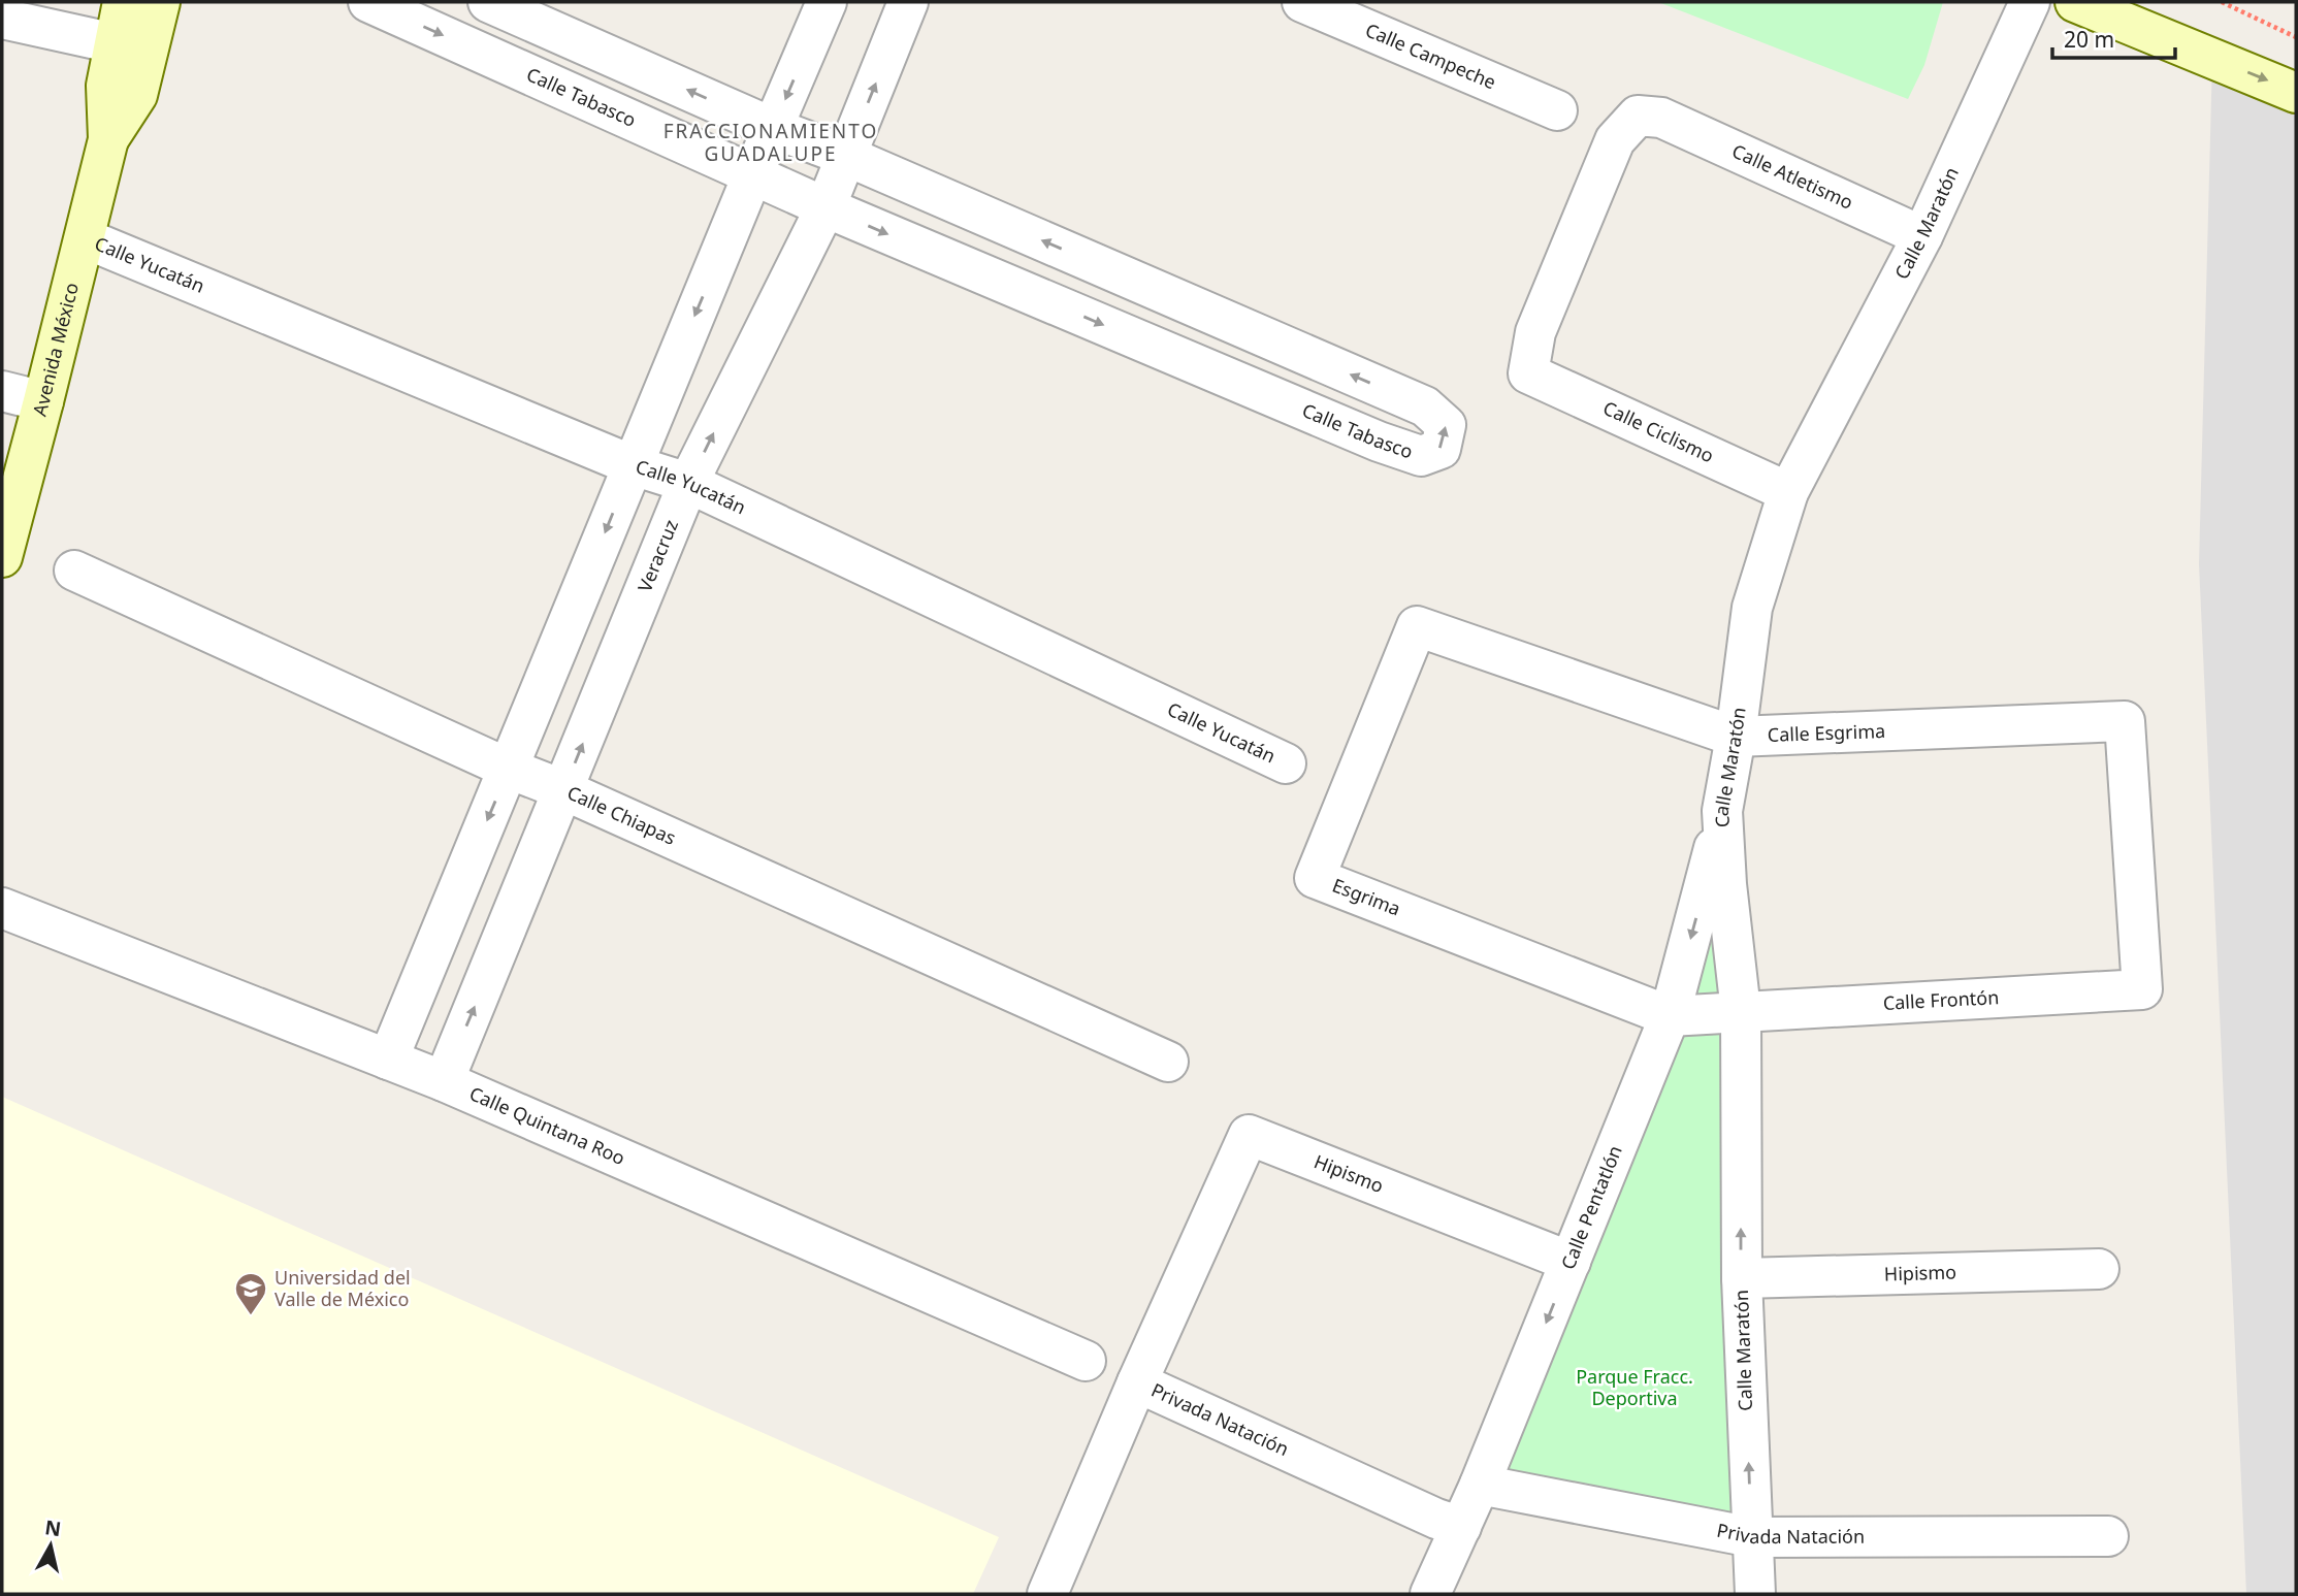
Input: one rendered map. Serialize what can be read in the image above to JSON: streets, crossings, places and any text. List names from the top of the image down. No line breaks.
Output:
{"streets":{"main road":["Avenida México"],"street":["Calle Campeche","Calle Tabasco","Calle Atletismo","Calle Maratón","Calle Yucatán","Calle Ciclismo","Veracruz","Calle Esgrima","Calle Chiapas","Esgrima","Calle Frontón","Calle Quintana Roo","Hipismo","Calle Pentatlón","Privada Natación"]},"crossings":[["Calle Tabasco","Veracruz"],["Calle Atletismo","Calle Maratón"],["Calle Atletismo","Calle Ciclismo"],["Calle Maratón","Calle Ciclismo"],["Calle Maratón","Calle Esgrima"],["Calle Maratón","Calle Frontón"],["Calle Maratón","Hipismo"],["Calle Maratón","Calle Pentatlón"],["Calle Maratón","Privada Natación"],["Calle Yucatán","Avenida México"],["Calle Yucatán","Veracruz"],["Veracruz","Calle Chiapas"],["Veracruz","Calle Quintana Roo"],["Calle Esgrima","Esgrima"],["Calle Esgrima","Calle Frontón"],["Esgrima","Calle Frontón"],["Esgrima","Calle Pentatlón"],["Calle Frontón","Calle Pentatlón"],["Hipismo","Calle Pentatlón"],["Hipismo","Privada Natación"],["Calle Pentatlón","Privada Natación"]],"one_way":["Calle Pentatlón"],"districts":["FRACCIONAMIENTO GUADALUPE"],"parks":["Parque Fracc. Deportiva"],"places":{"school or university":["Universidad del Valle de México"]},"scale_bar":"20 m","north":"top"}
